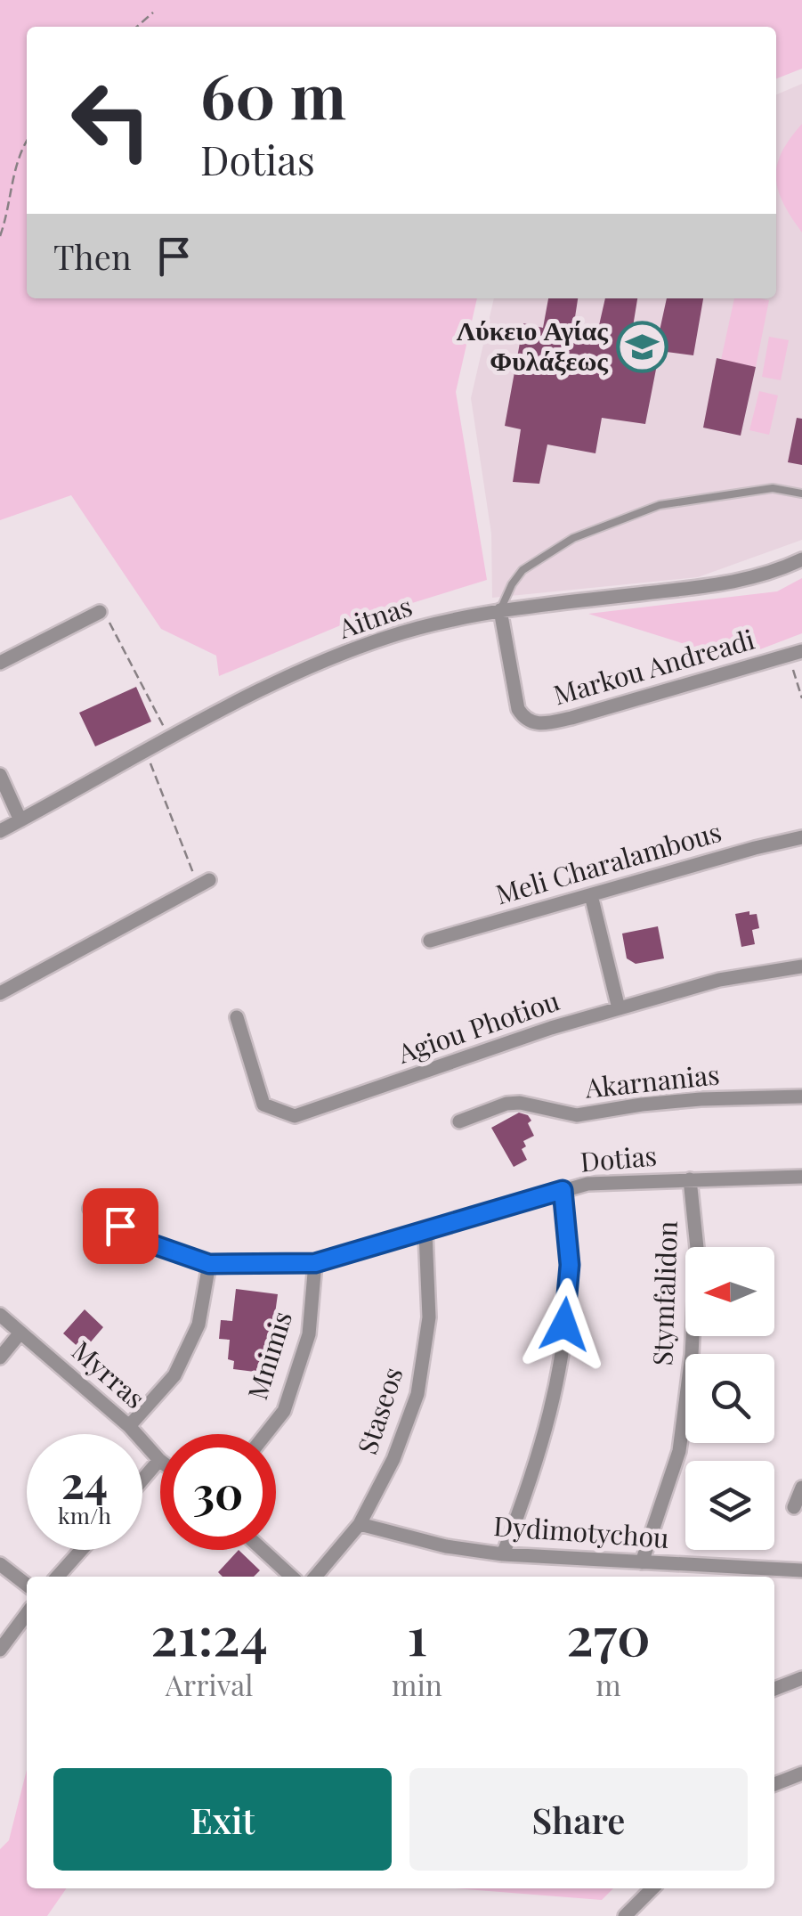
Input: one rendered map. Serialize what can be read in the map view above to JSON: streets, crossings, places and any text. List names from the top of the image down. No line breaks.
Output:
{"streets":{"street":["Aitnas","Markou Andreadi","Meli Charalambous","Agiou Photiou","Akarnanias","Dotias","Stymfalidon","Mnimis","Myrras","Staseos","Dydimotychou"]},"crossings":[["Aitnas","Markou Andreadi"],["Dotias","Stymfalidon"],["Dotias","Mnimis"],["Dotias","Staseos"],["Stymfalidon","Dydimotychou"],["Staseos","Dydimotychou"]],"places":{"school or university":["Λύκειο Αγίας Φυλάξεως"]},"north":"left","page":{"turn":["60 m","Dotias"],"then":"Then","speed":"24 km/h","limit":"30","eta":["21:24","Arrival","1","min","270","m"],"buttons":["Exit","Share"]}}
